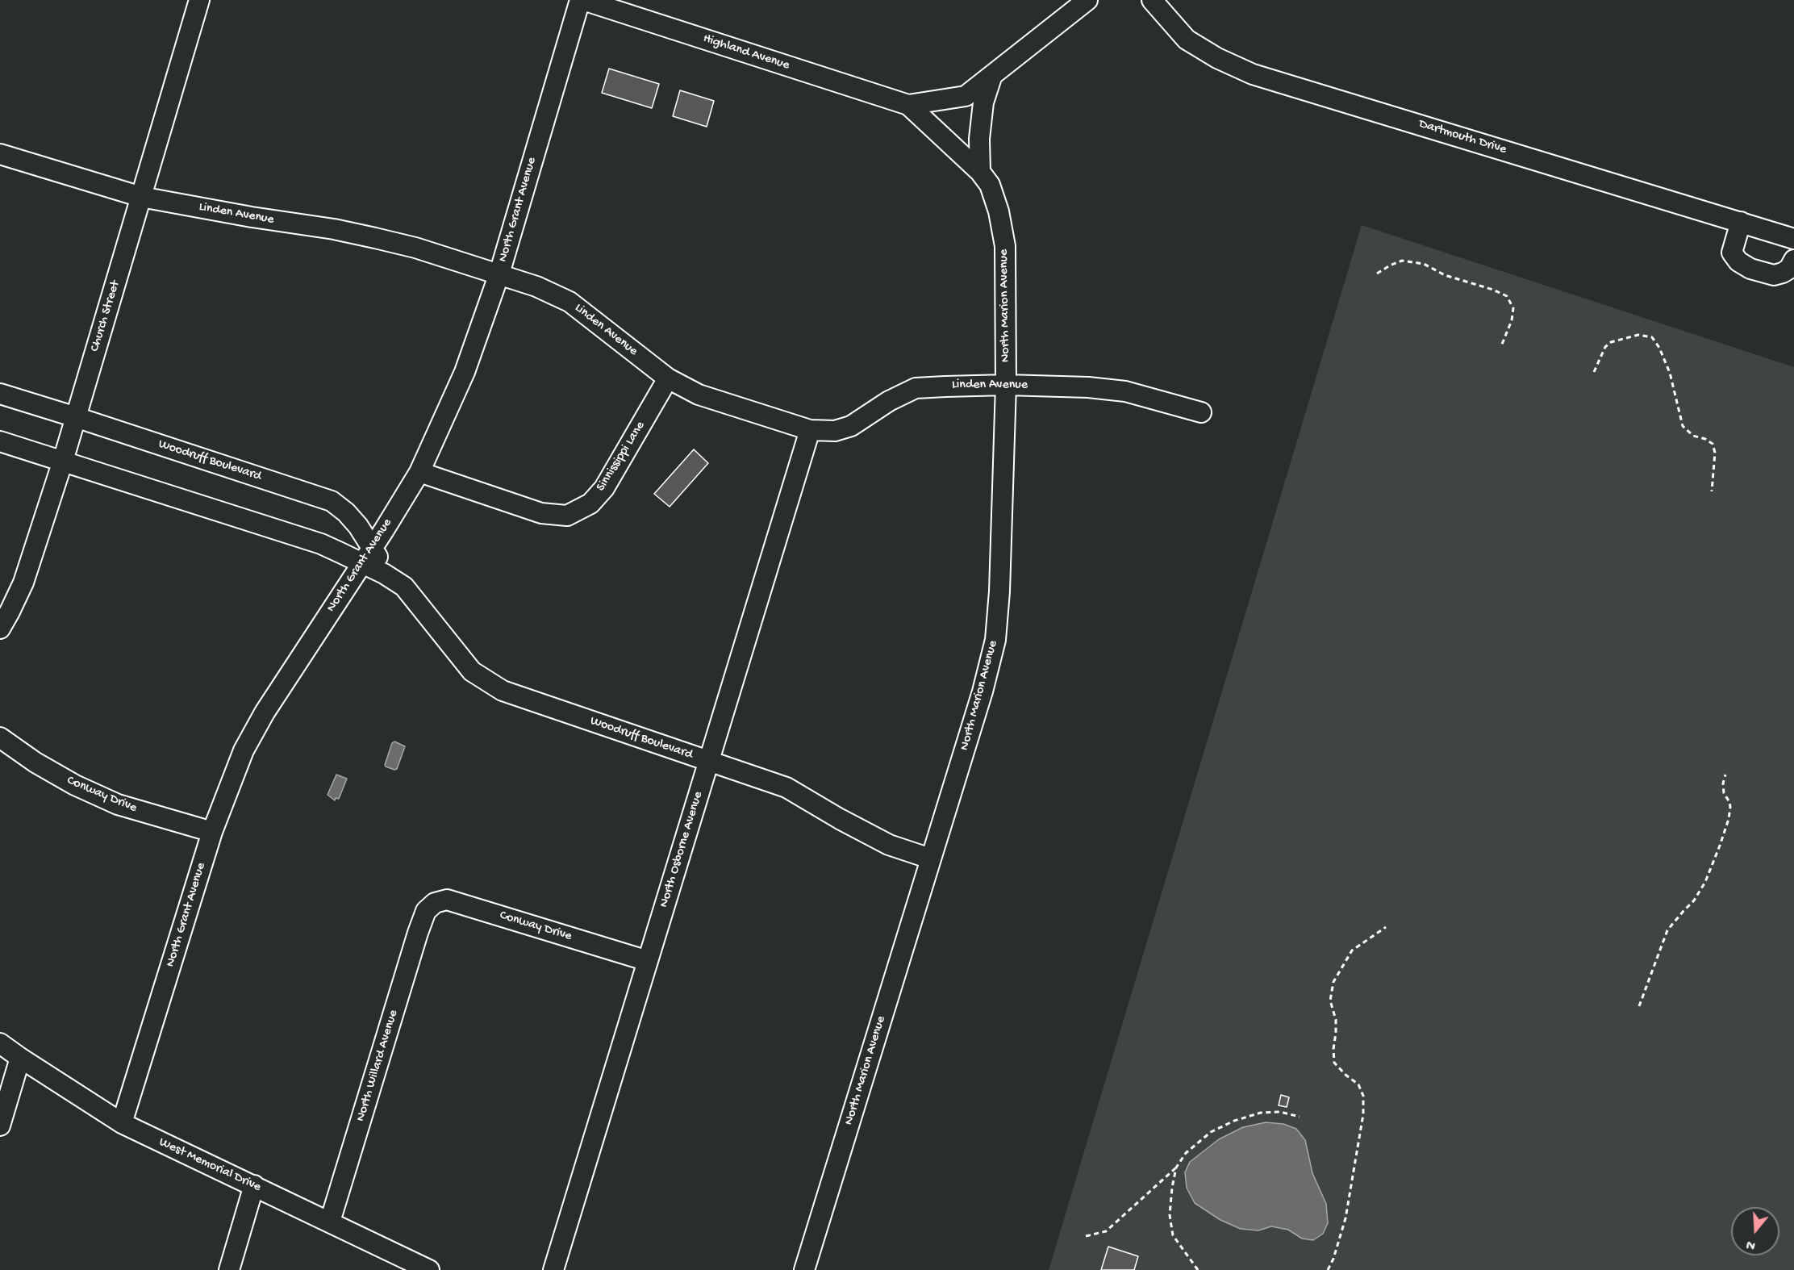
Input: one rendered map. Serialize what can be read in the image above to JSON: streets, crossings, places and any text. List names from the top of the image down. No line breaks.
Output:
{"streets":{"street":["Highland Avenue","Dartmouth Drive","North Grant Avenue","Linden Avenue","North Marion Avenue","Church Street","Sinnissippi Lane","Woodruff Boulevard","Conway Drive","North Osborne Avenue","North Willard Avenue","West Memorial Drive"]},"crossings":[["Highland Avenue","North Marion Avenue"],["North Grant Avenue","Linden Avenue"],["North Grant Avenue","Sinnissippi Lane"],["North Grant Avenue","Woodruff Boulevard"],["North Grant Avenue","Conway Drive"],["North Grant Avenue","West Memorial Drive"],["Linden Avenue","North Marion Avenue"],["Linden Avenue","Church Street"],["Linden Avenue","Sinnissippi Lane"],["Linden Avenue","North Osborne Avenue"],["North Marion Avenue","Woodruff Boulevard"],["Church Street","Woodruff Boulevard"],["Woodruff Boulevard","North Osborne Avenue"],["Conway Drive","North Osborne Avenue"],["Conway Drive","North Willard Avenue"],["North Willard Avenue","West Memorial Drive"]],"north":"bottom"}
